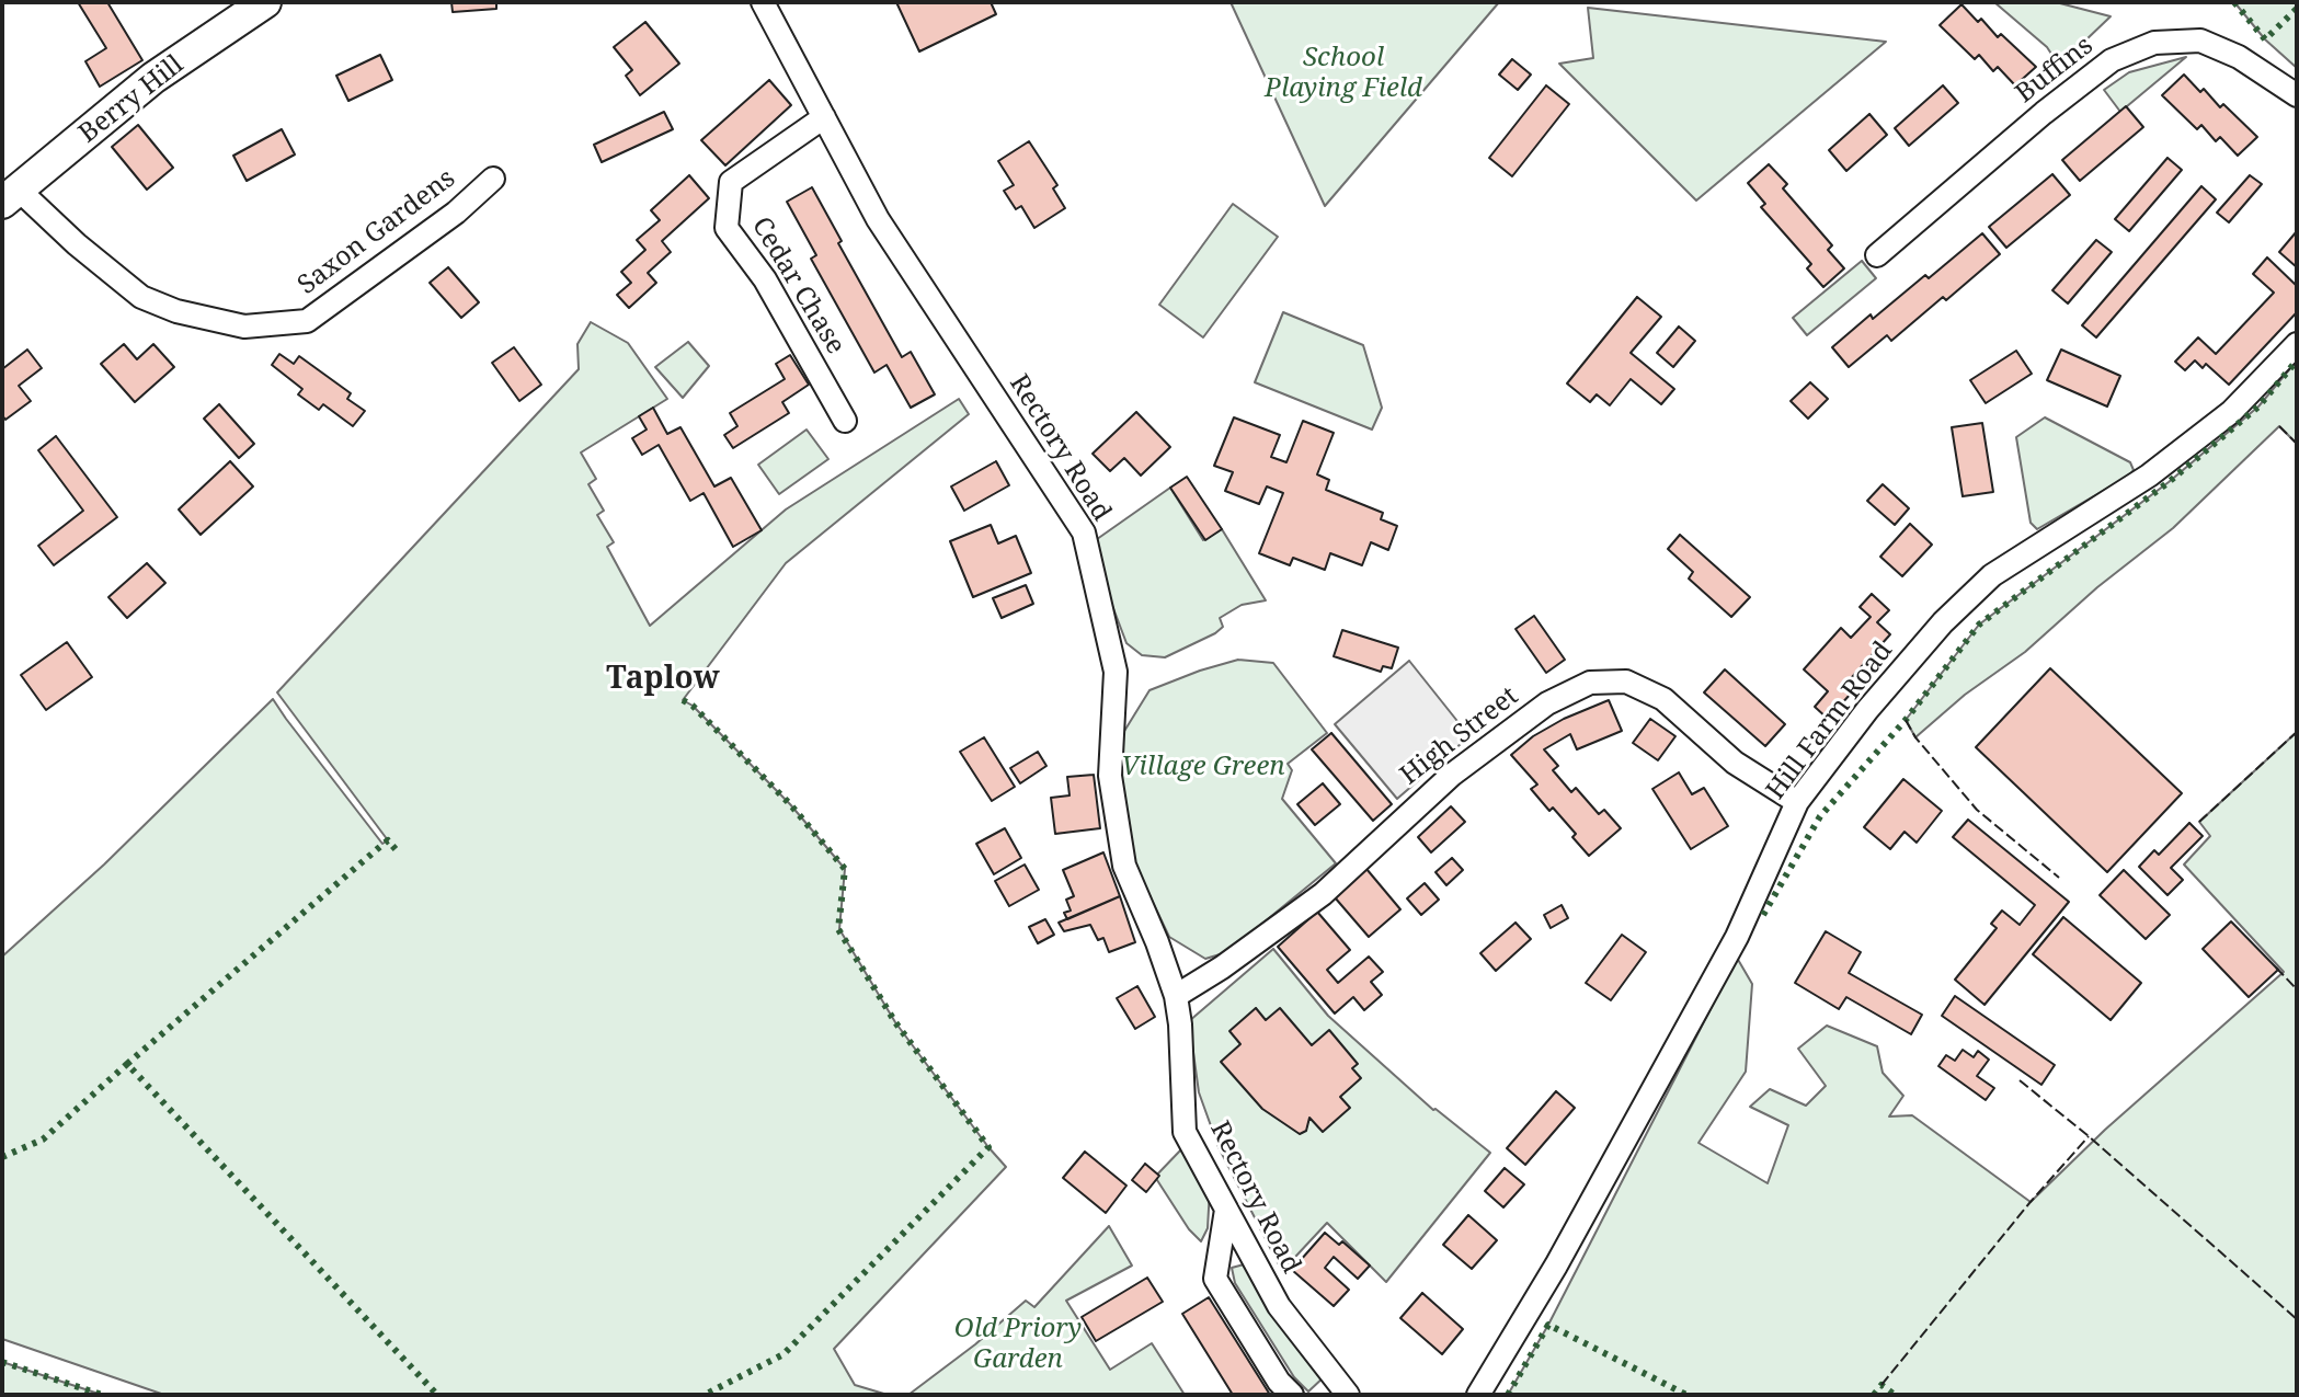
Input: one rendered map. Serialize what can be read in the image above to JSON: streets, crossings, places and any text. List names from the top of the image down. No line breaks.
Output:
{"streets":{"street":["Buffins","Berry Hill","Saxon Gardens","Cedar Chase","Rectory Road","Hill Farm Road","High Street"]},"crossings":[["Berry Hill","Saxon Gardens"],["Cedar Chase","Rectory Road"],["Rectory Road","High Street"],["Hill Farm Road","High Street"]],"districts":["Taplow"],"parks":["School Playing Field","Village Green","Old Priory Garden"]}
